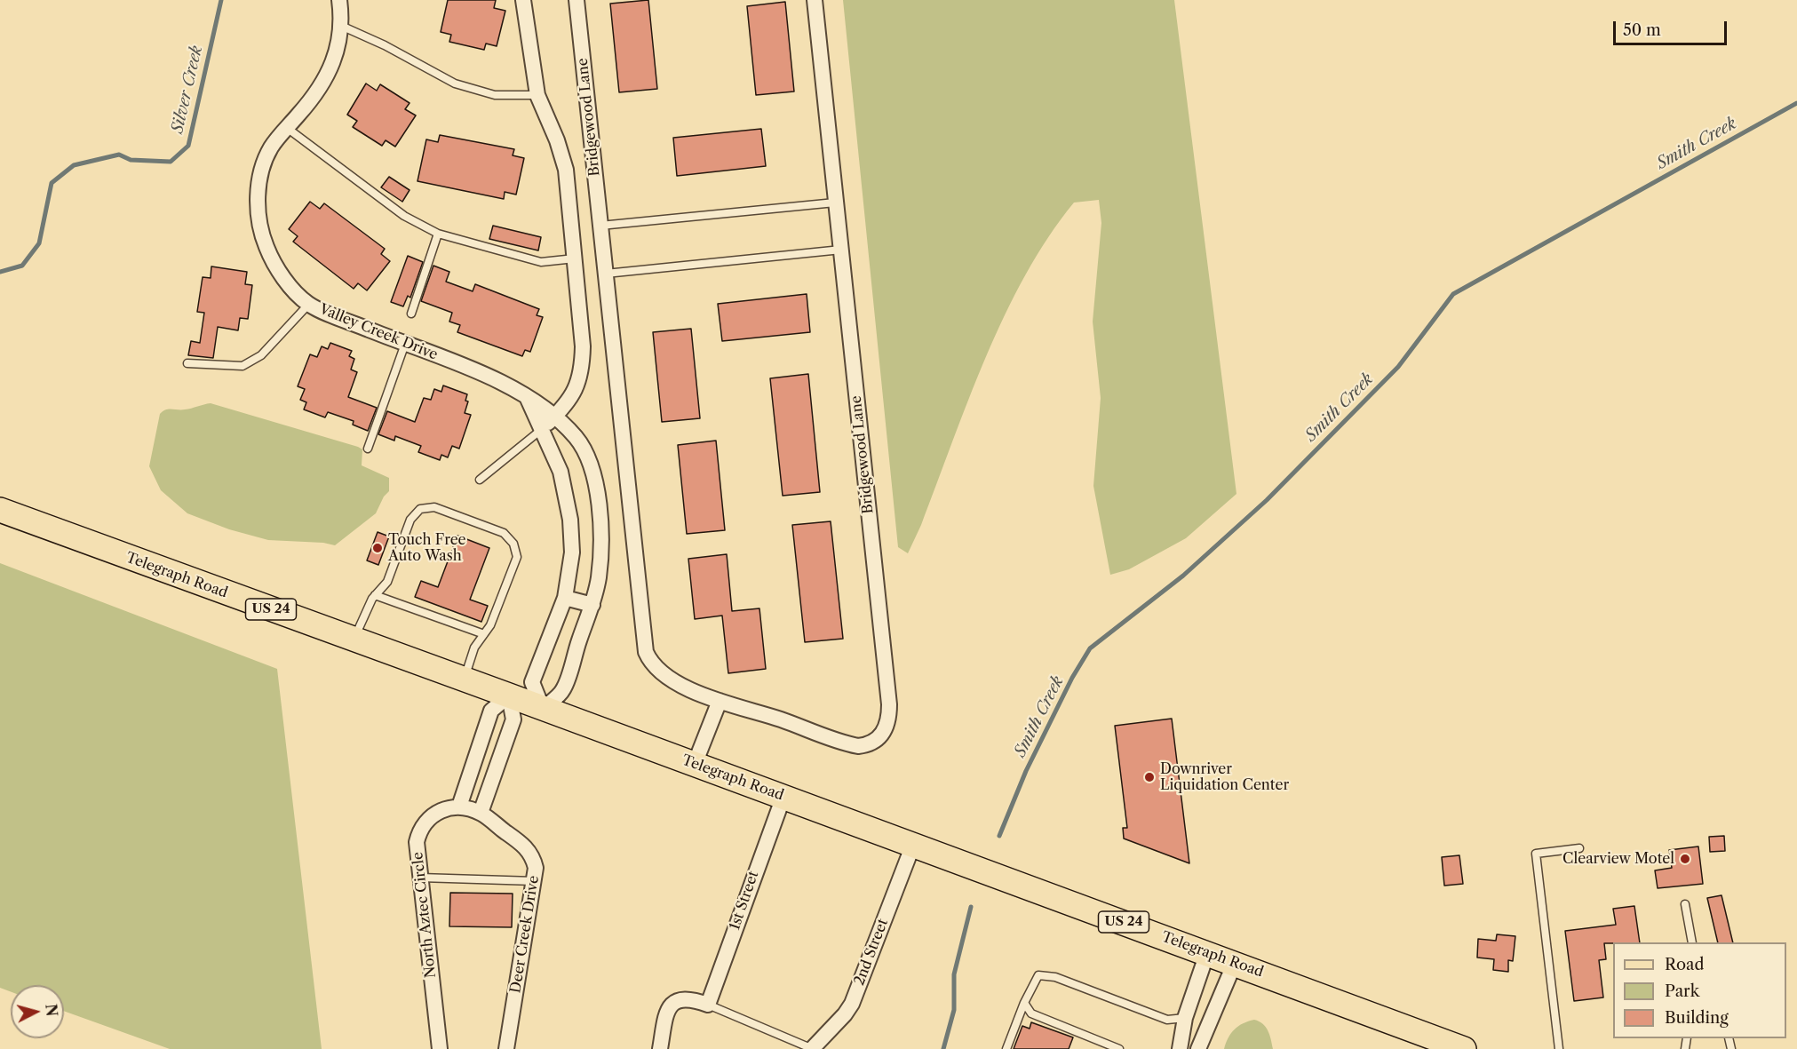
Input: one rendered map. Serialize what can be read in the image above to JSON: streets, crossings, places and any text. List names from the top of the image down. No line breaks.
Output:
{"streets":{"main road":["Telegraph Road","US 24"],"street":["Bridgewood Lane","Valley Creek Drive","1st Street","North Aztec Circle","Deer Creek Drive","2nd Street"]},"crossings":[["Valley Creek Drive","Telegraph Road"],["Telegraph Road","1st Street"],["Telegraph Road","2nd Street"],["North Aztec Circle","Deer Creek Drive"]],"water":["Silver Creek","Smith Creek"],"places":["Touch Free Auto Wash","Downriver Liquidation Center","Clearview Motel"],"legend":["Road","Park","Building"],"scale_bar":"50 m","north":"right"}
